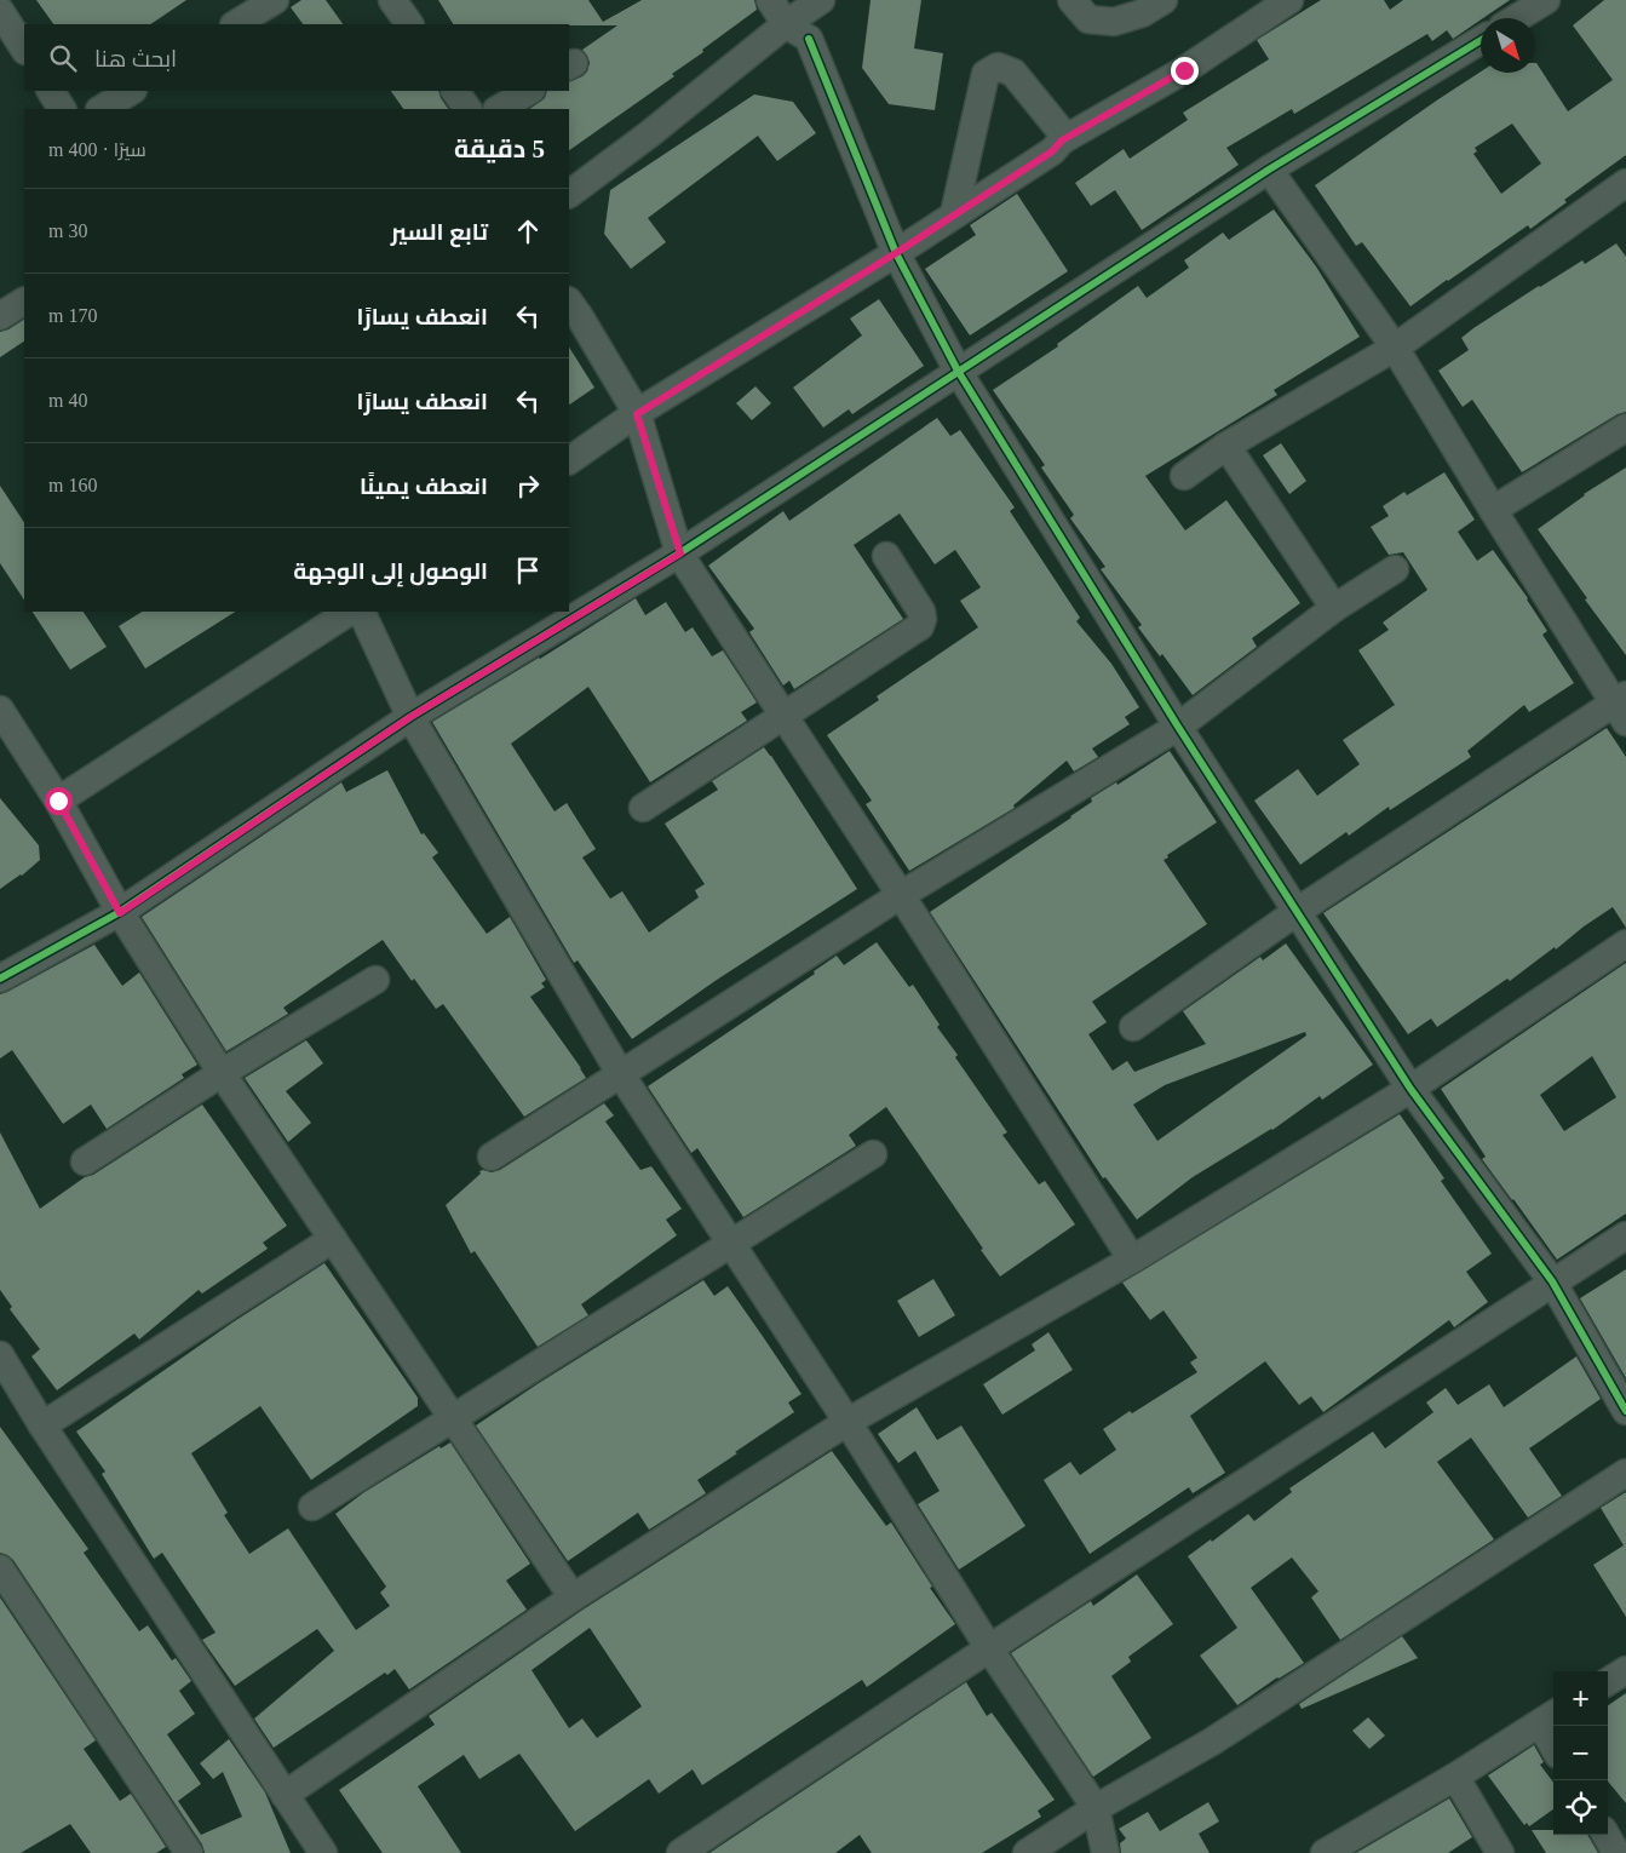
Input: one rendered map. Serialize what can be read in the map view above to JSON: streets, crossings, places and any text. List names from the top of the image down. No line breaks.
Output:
{"north":"bottom right","page":{"search":"ابحث هنا","heading":["5 دقيقة","سيرًا · 400 m"],"list":[["تابع السير","30 m"],["انعطف يسارًا","170 m"],["انعطف يسارًا","40 m"],["انعطف يمينًا","160 m"],"الوصول إلى الوجهة"],"map_buttons":["+","−"]}}
